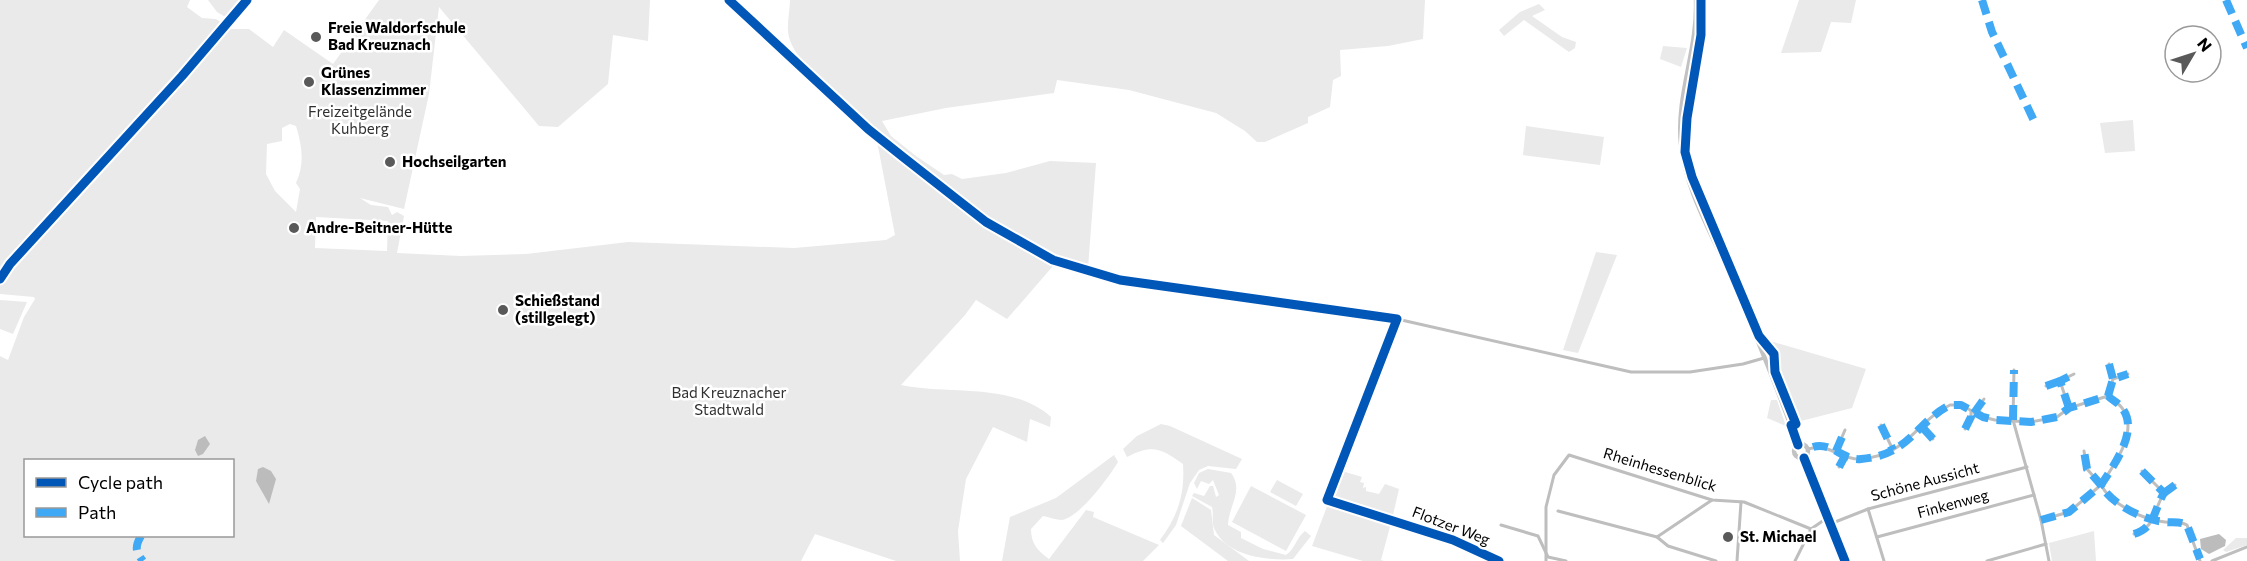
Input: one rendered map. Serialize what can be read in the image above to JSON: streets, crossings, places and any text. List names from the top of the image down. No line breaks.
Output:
{"streets":{"street":["Rheinhessenblick","Schöne Aussicht","Finkenweg","Flotzer Weg"]},"parks":["Freizeitgelände Kuhberg","Bad Kreuznacher Stadtwald"],"places":["Freie Waldorfschule Bad Kreuznach","Grünes Klassenzimmer","Hochseilgarten","Andre-Beitner-Hütte","Schießstand (stillgelegt)","St. Michael"],"legend":["Cycle path","Path"],"north":"top right"}
